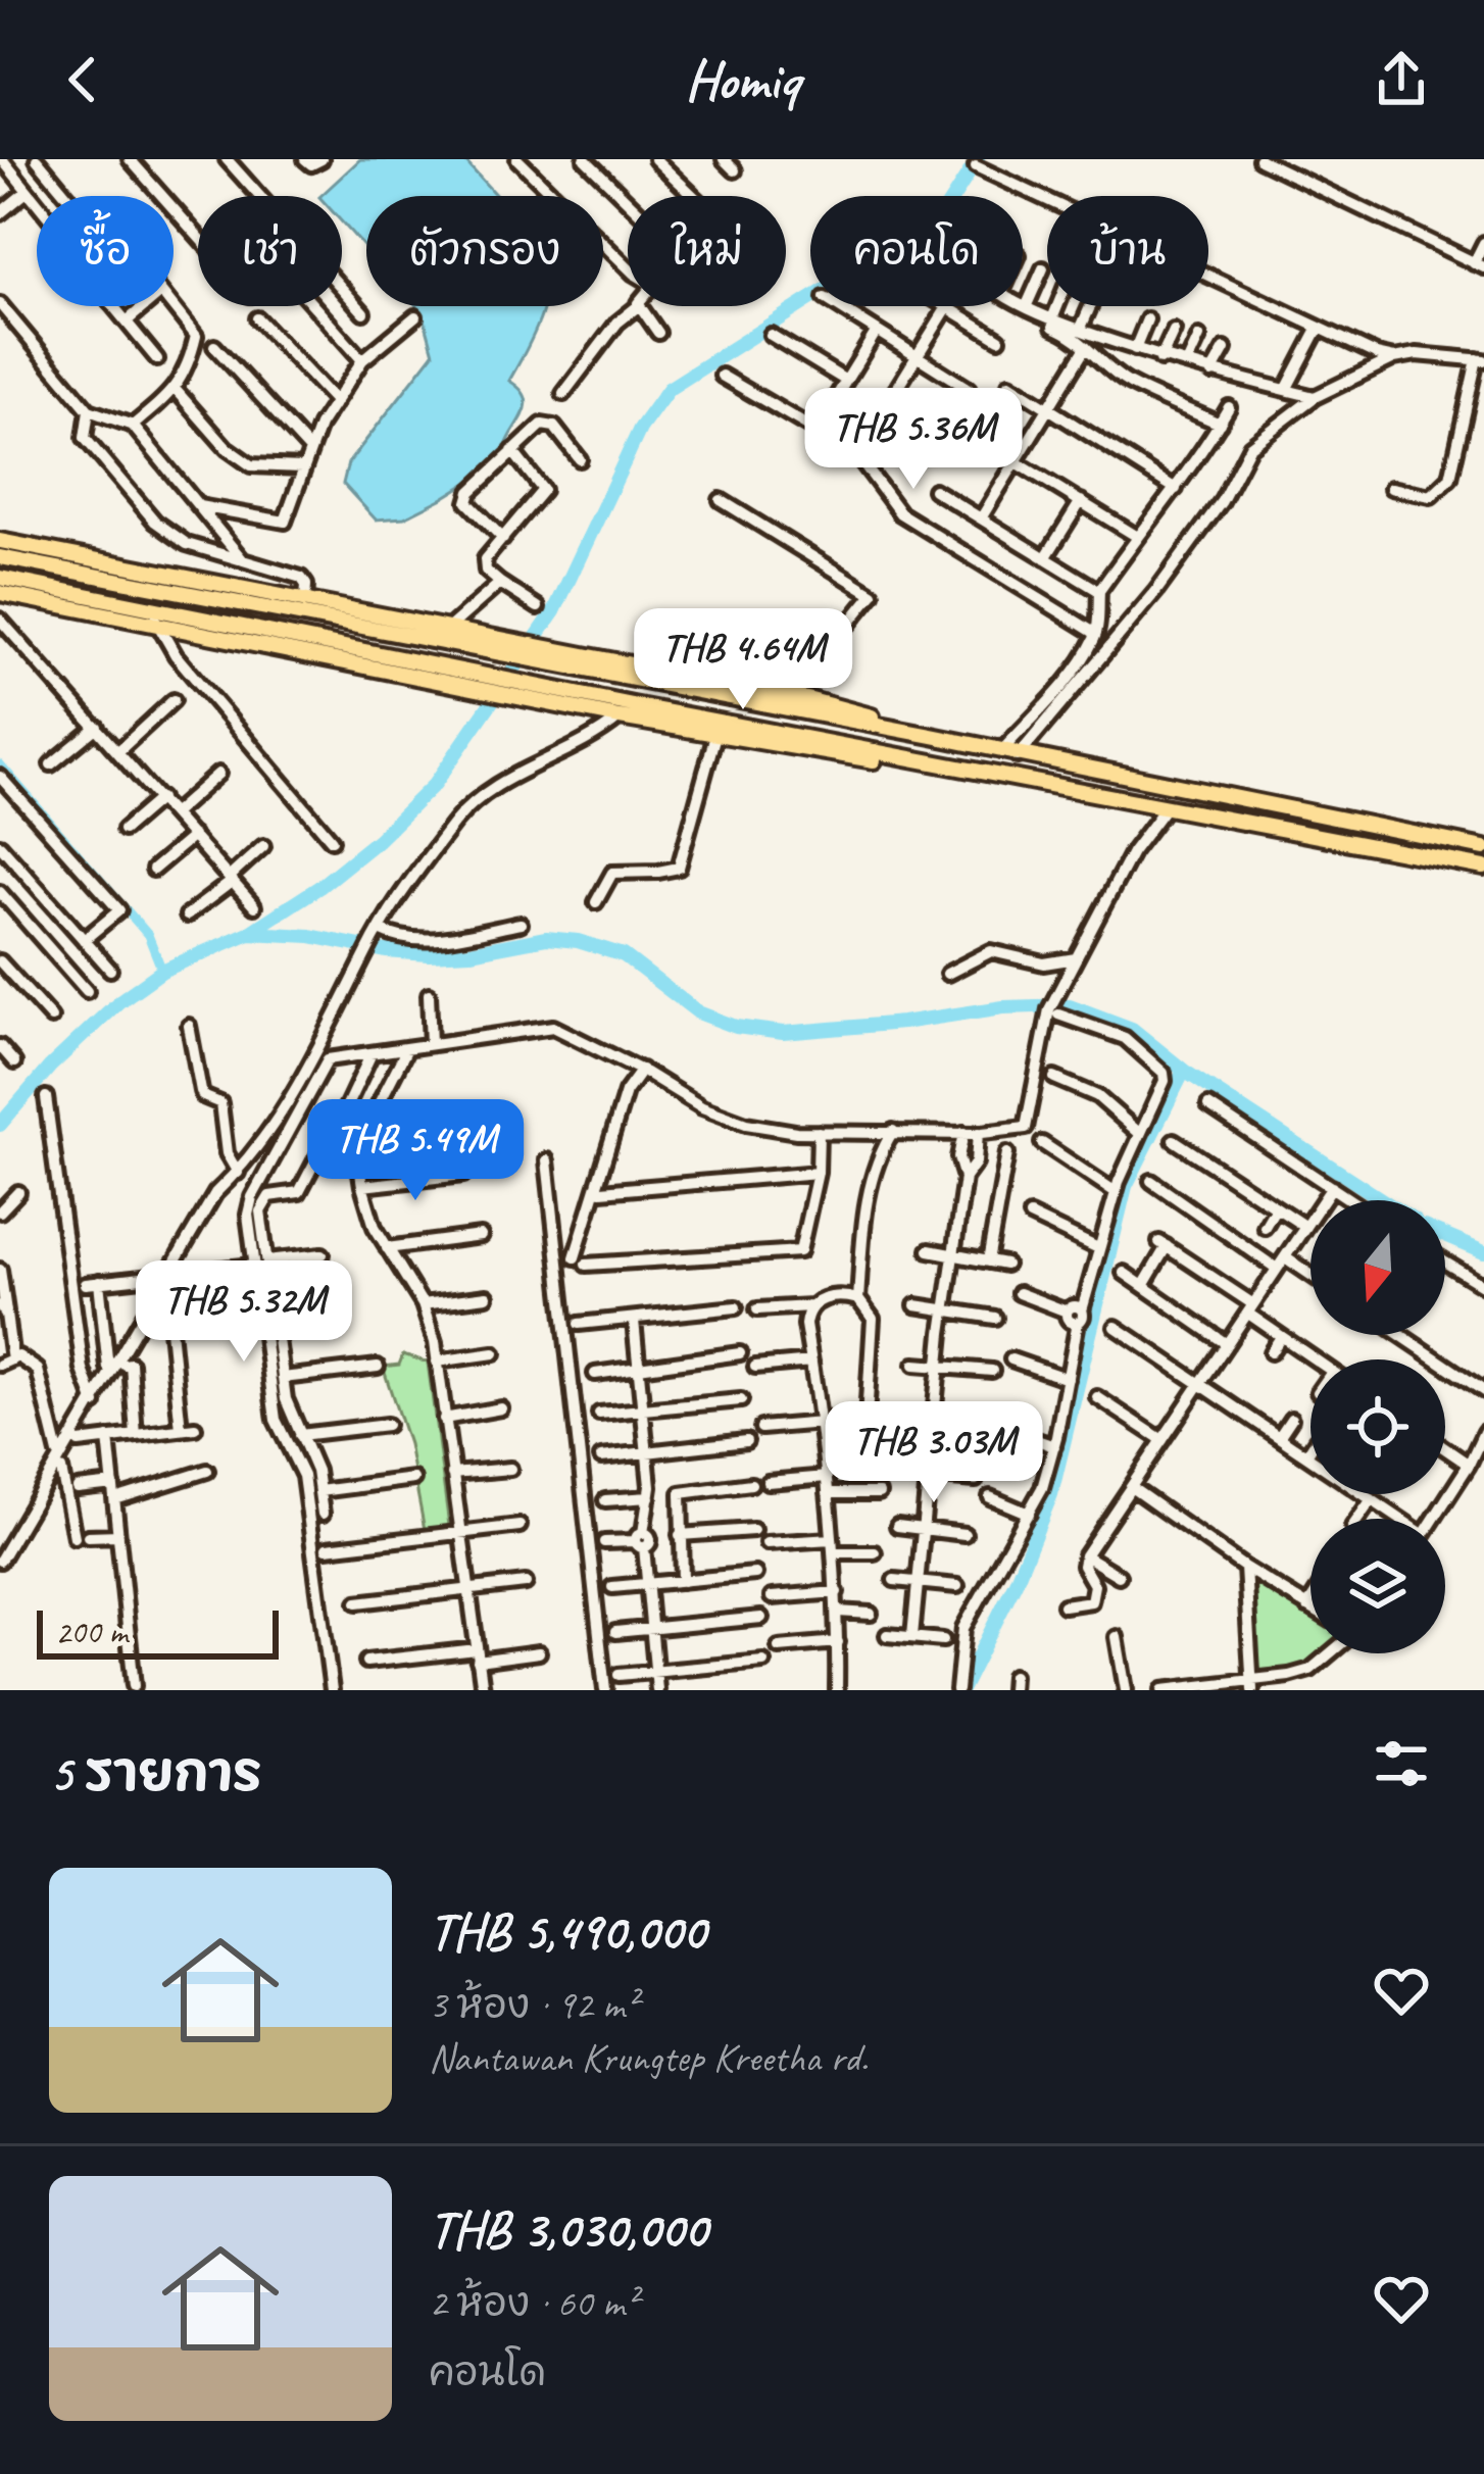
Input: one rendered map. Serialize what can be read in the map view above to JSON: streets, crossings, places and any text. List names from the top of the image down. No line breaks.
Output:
{"scale_bar":"200 m","north":"bottom","page":{"header":"Homiq","chip":["ซื้อ","เช่า","ตัวกรอง","ใหม่","คอนโด","บ้าน"],"price":["THB 5.36M","THB 4.64M","THB 5.49M","THB 5.32M","THB 3.03M"],"scale":"200 m","heading":"5 รายการ","list":[{"name":"THB 5,490,000","note":"3 ห้อง · 92 m² · Nantawan Krungtep Kreetha rd."},{"name":"THB 3,030,000","note":"2 ห้อง · 60 m² · คอนโด"}]}}
